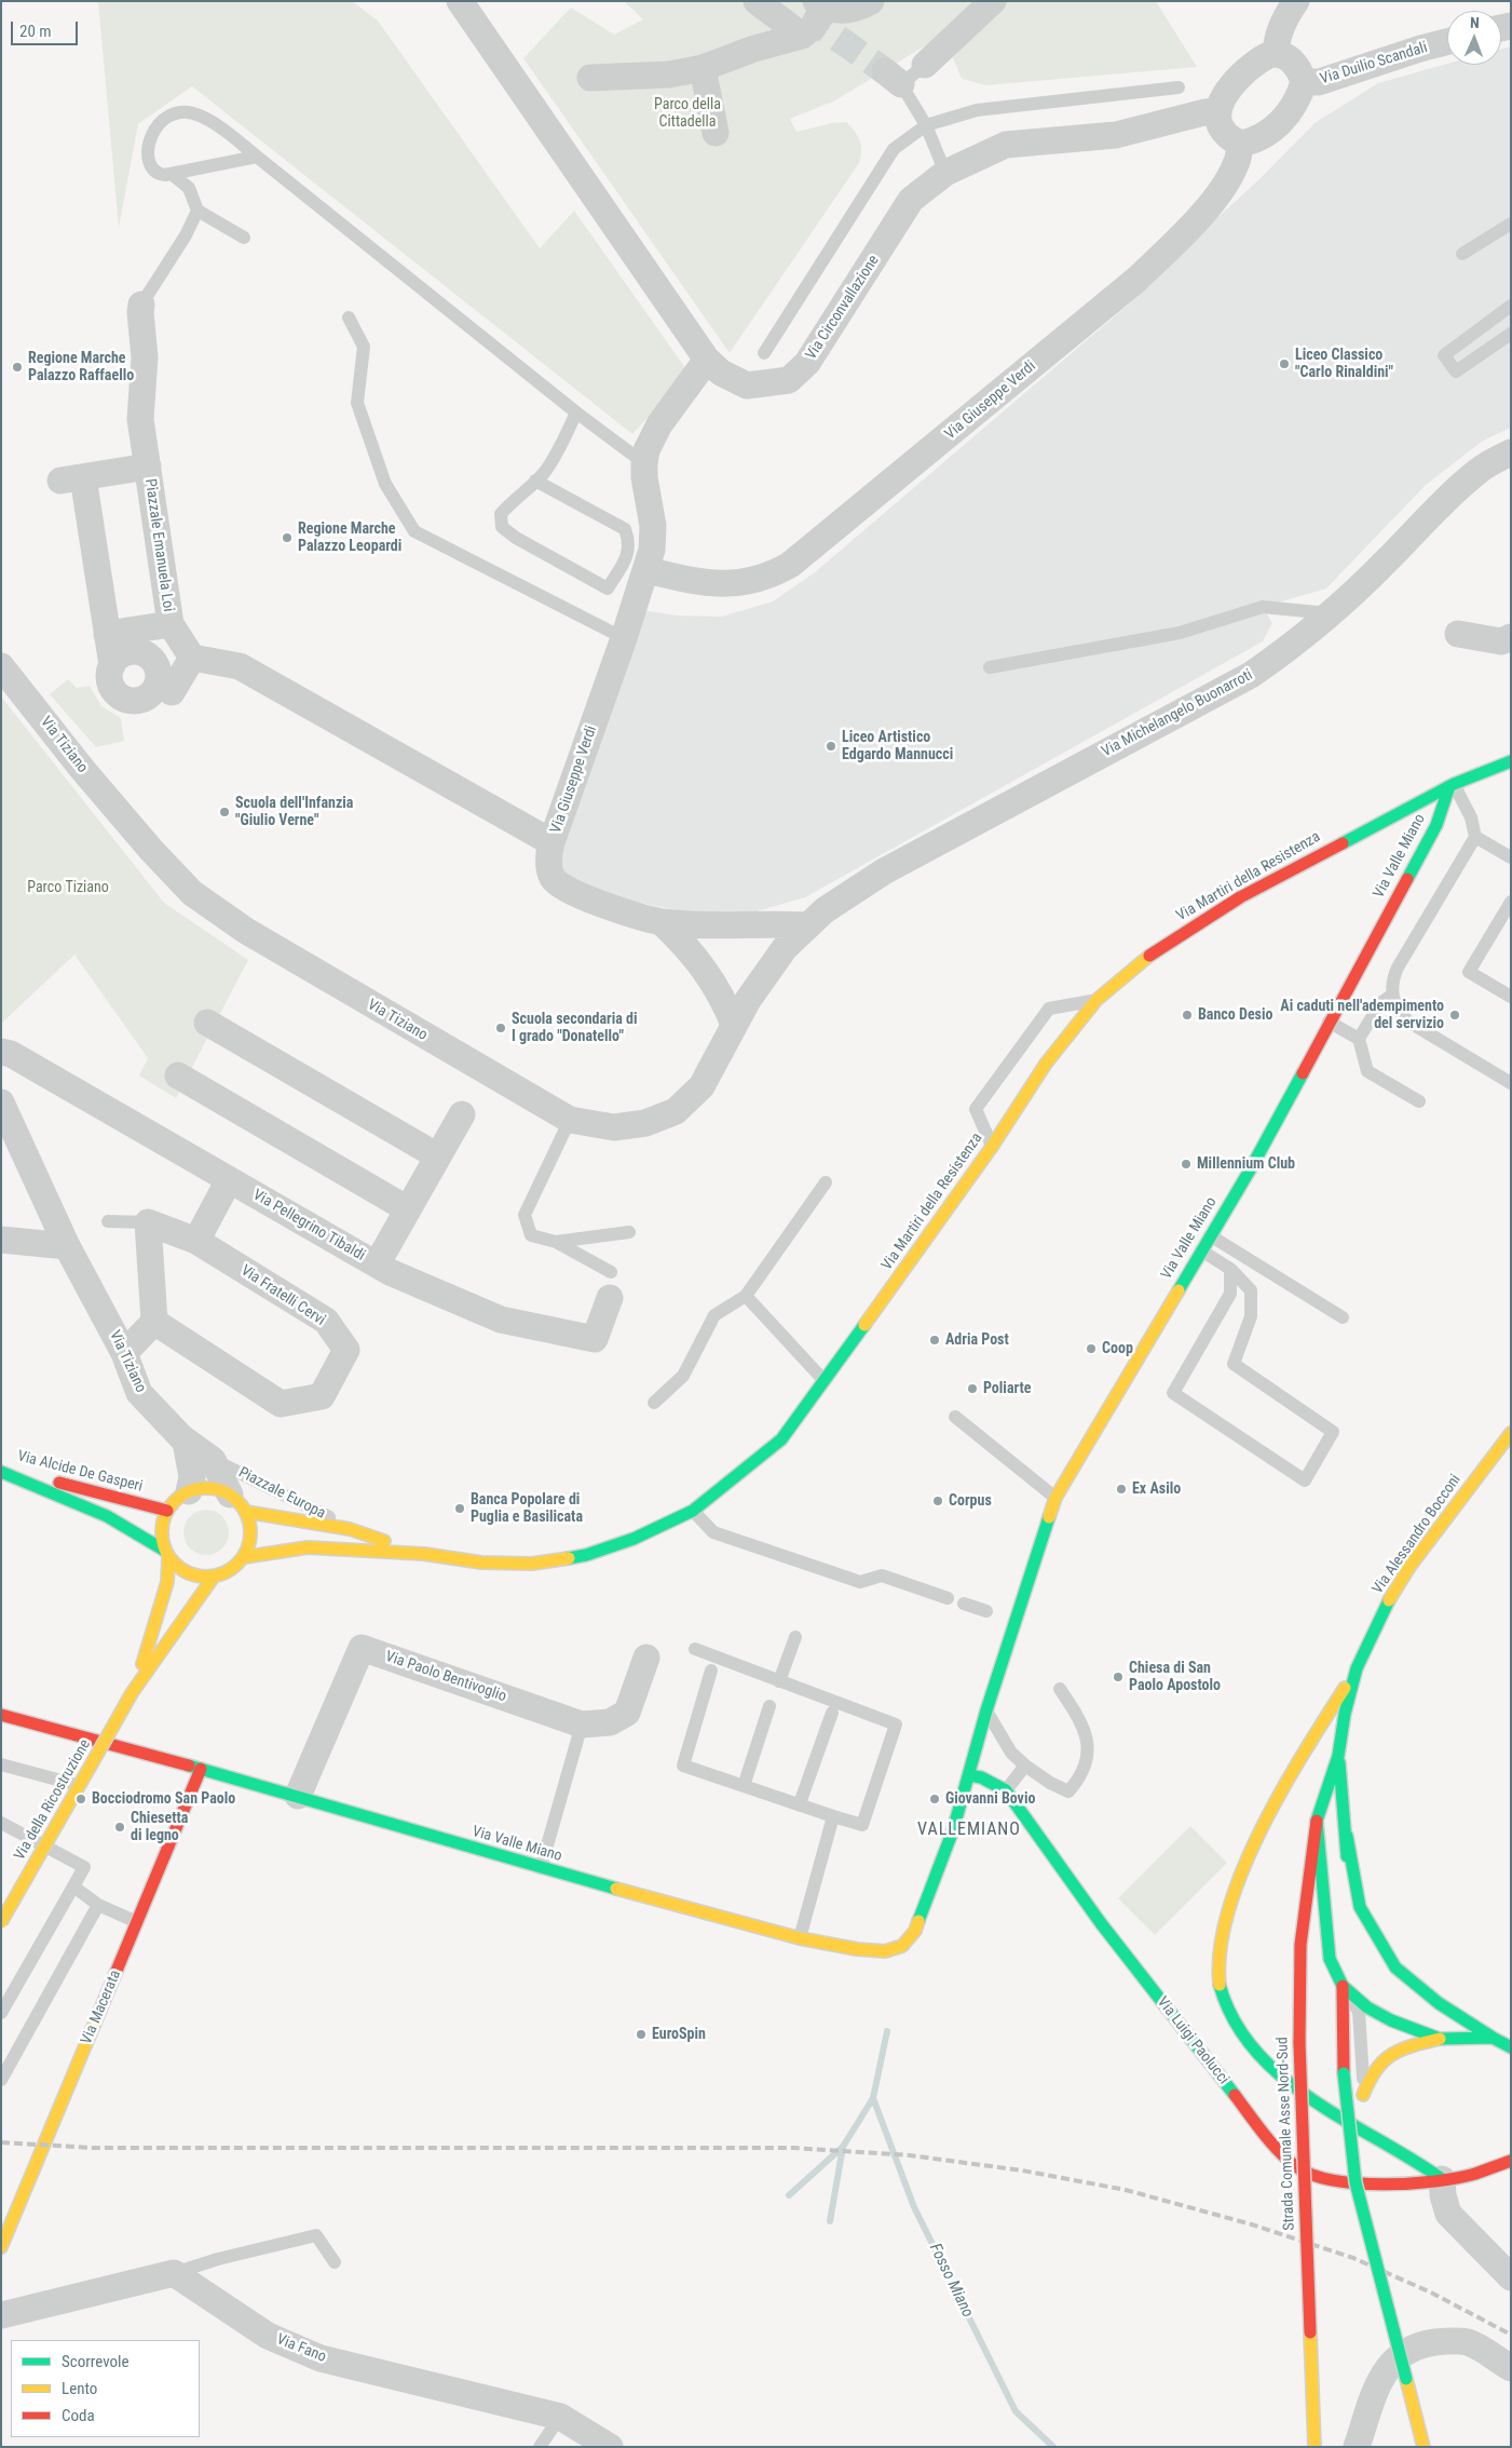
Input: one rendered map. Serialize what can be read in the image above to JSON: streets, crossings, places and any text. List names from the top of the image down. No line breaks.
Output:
{"streets":{"main road":["Via Valle Miano","Via Martiri della Resistenza","Via Alcide De Gasperi","Piazzale Europa","Via Alessandro Bocconi","Via della Ricostruzione","Via Macerata","Via Luigi Paolucci","Strada Comunale Asse Nord-Sud"],"street":["Via Duilio Scandali","Via Circonvallazione","Via Giuseppe Verdi","Piazzale Emanuela Loi","Via Michelangelo Buonarroti","Via Tiziano","Via Pellegrino Tibaldi","Via Fratelli Cervi","Via Paolo Bentivoglio","Via Fano"]},"crossings":[["Via Duilio Scandali","Via Circonvallazione"],["Via Duilio Scandali","Via Giuseppe Verdi"],["Via Circonvallazione","Via Giuseppe Verdi"],["Via Giuseppe Verdi","Via Michelangelo Buonarroti"],["Via Giuseppe Verdi","Via Tiziano"],["Via Michelangelo Buonarroti","Via Tiziano"],["Via Tiziano","Piazzale Europa"],["Via Valle Miano","Via Martiri della Resistenza"],["Via Valle Miano","Via Paolo Bentivoglio"],["Via Valle Miano","Via Macerata"],["Via Martiri della Resistenza","Via Alcide De Gasperi"],["Via Martiri della Resistenza","Piazzale Europa"],["Via Martiri della Resistenza","Via della Ricostruzione"],["Via Alcide De Gasperi","Piazzale Europa"],["Via Alcide De Gasperi","Via della Ricostruzione"],["Piazzale Europa","Via della Ricostruzione"],["Via Alessandro Bocconi","Strada Comunale Asse Nord-Sud"]],"districts":["VALLEMIANO"],"water":["Fosso Miano"],"parks":["Parco della Cittadella","Parco Tiziano"],"places":["Liceo Classico \"Carlo Rinaldini\"","Regione Marche Palazzo Raffaello","Regione Marche Palazzo Leopardi","Liceo Artistico Edgardo Mannucci","Scuola dell'Infanzia \"Giulio Verne\"","Banco Desio","Ai caduti nell'adempimento del servizio","Scuola secondaria di I grado \"Donatello\"","Millennium Club","Adria Post","Coop","Poliarte","Ex Asilo","Corpus","Banca Popolare di Puglia e Basilicata","Chiesa di San Paolo Apostolo","Bocciodromo San Paolo","Giovanni Bovio","Chiesetta di legno","EuroSpin"],"legend":["Scorrevole","Lento","Coda"],"scale_bar":"20 m","north":"top"}
